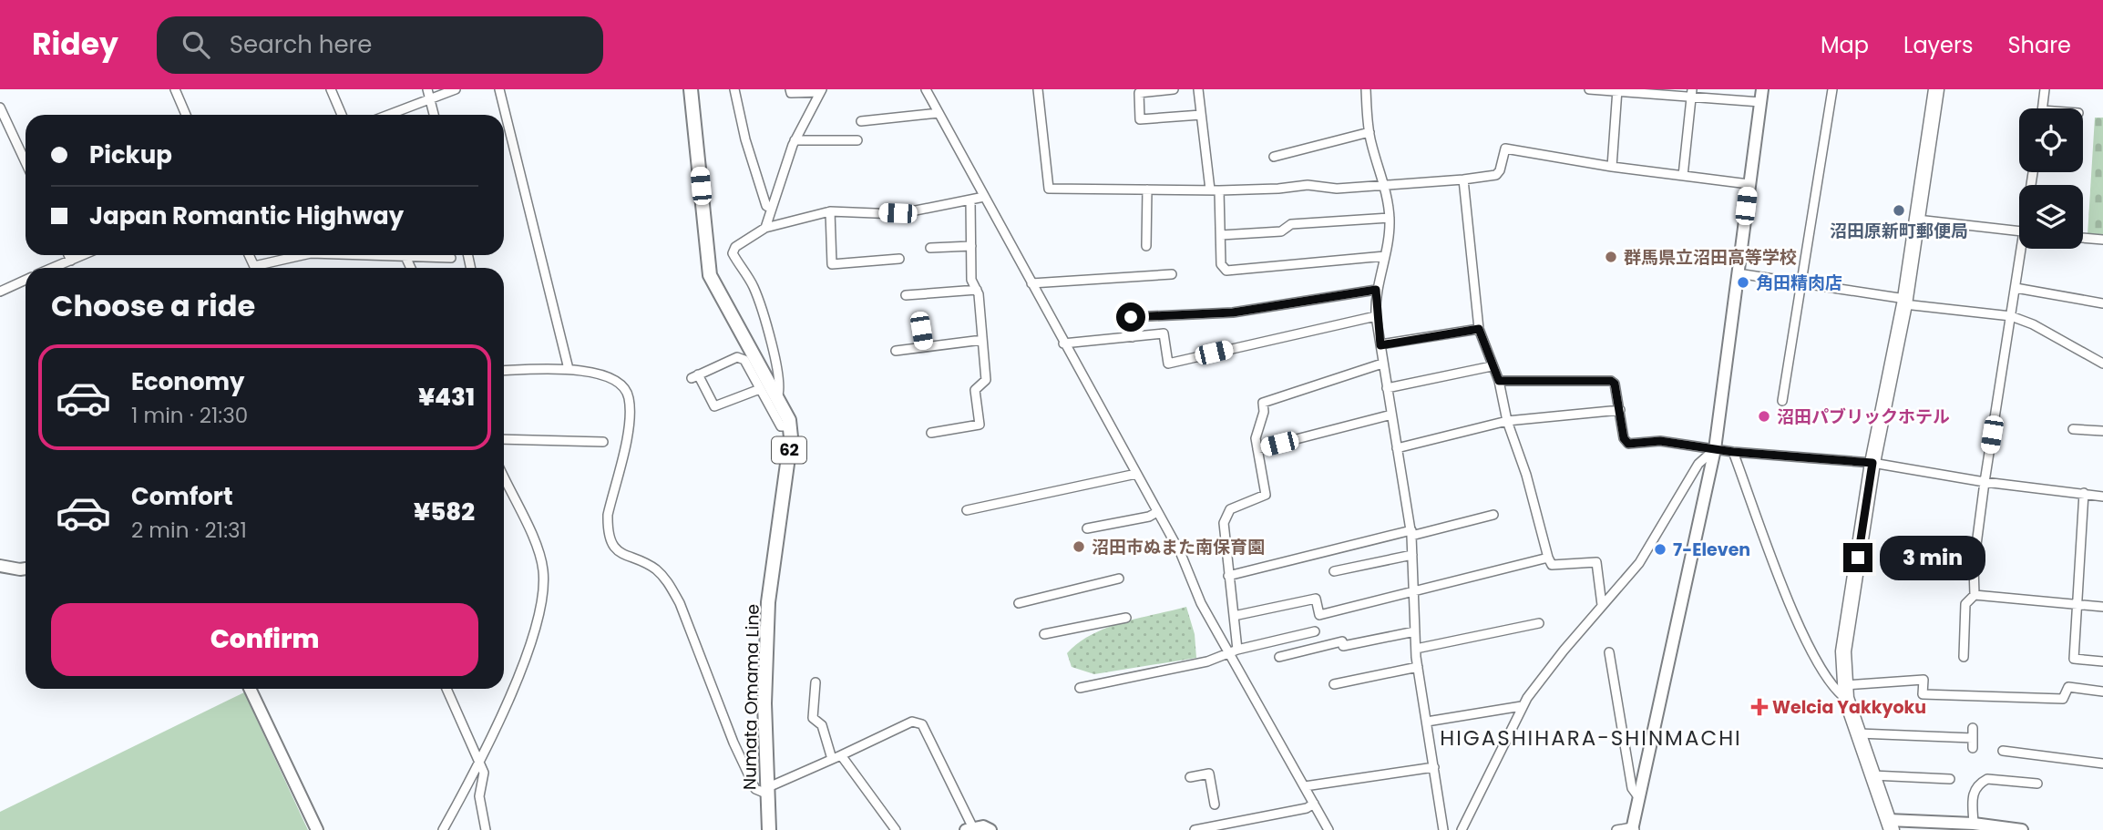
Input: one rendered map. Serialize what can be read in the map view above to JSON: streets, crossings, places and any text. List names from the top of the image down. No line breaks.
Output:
{"streets":{"main road":["62","Numata Omama Line"]},"districts":["HIGASHIHARA-SHINMACHI"],"places":{"other":["沼田原新町郵便局","群馬県立沼田高等学校","角田精肉店","沼田パブリックホテル","沼田市ぬまた南保育園","7-Eleven"],"health":["Welcia Yakkyoku"]},"page":{"header":"Ridey","search":"Search here","nav":["Map","Layers","Share"],"banner":["Pickup","Japan Romantic Highway"],"heading":"Choose a ride","list":[{"name":"Economy","note":"1 min · 21:30","value":"¥431"},{"name":"Comfort","note":"2 min · 21:31","value":"¥582"}],"bubble":"3 min","buttons":"Confirm"}}
